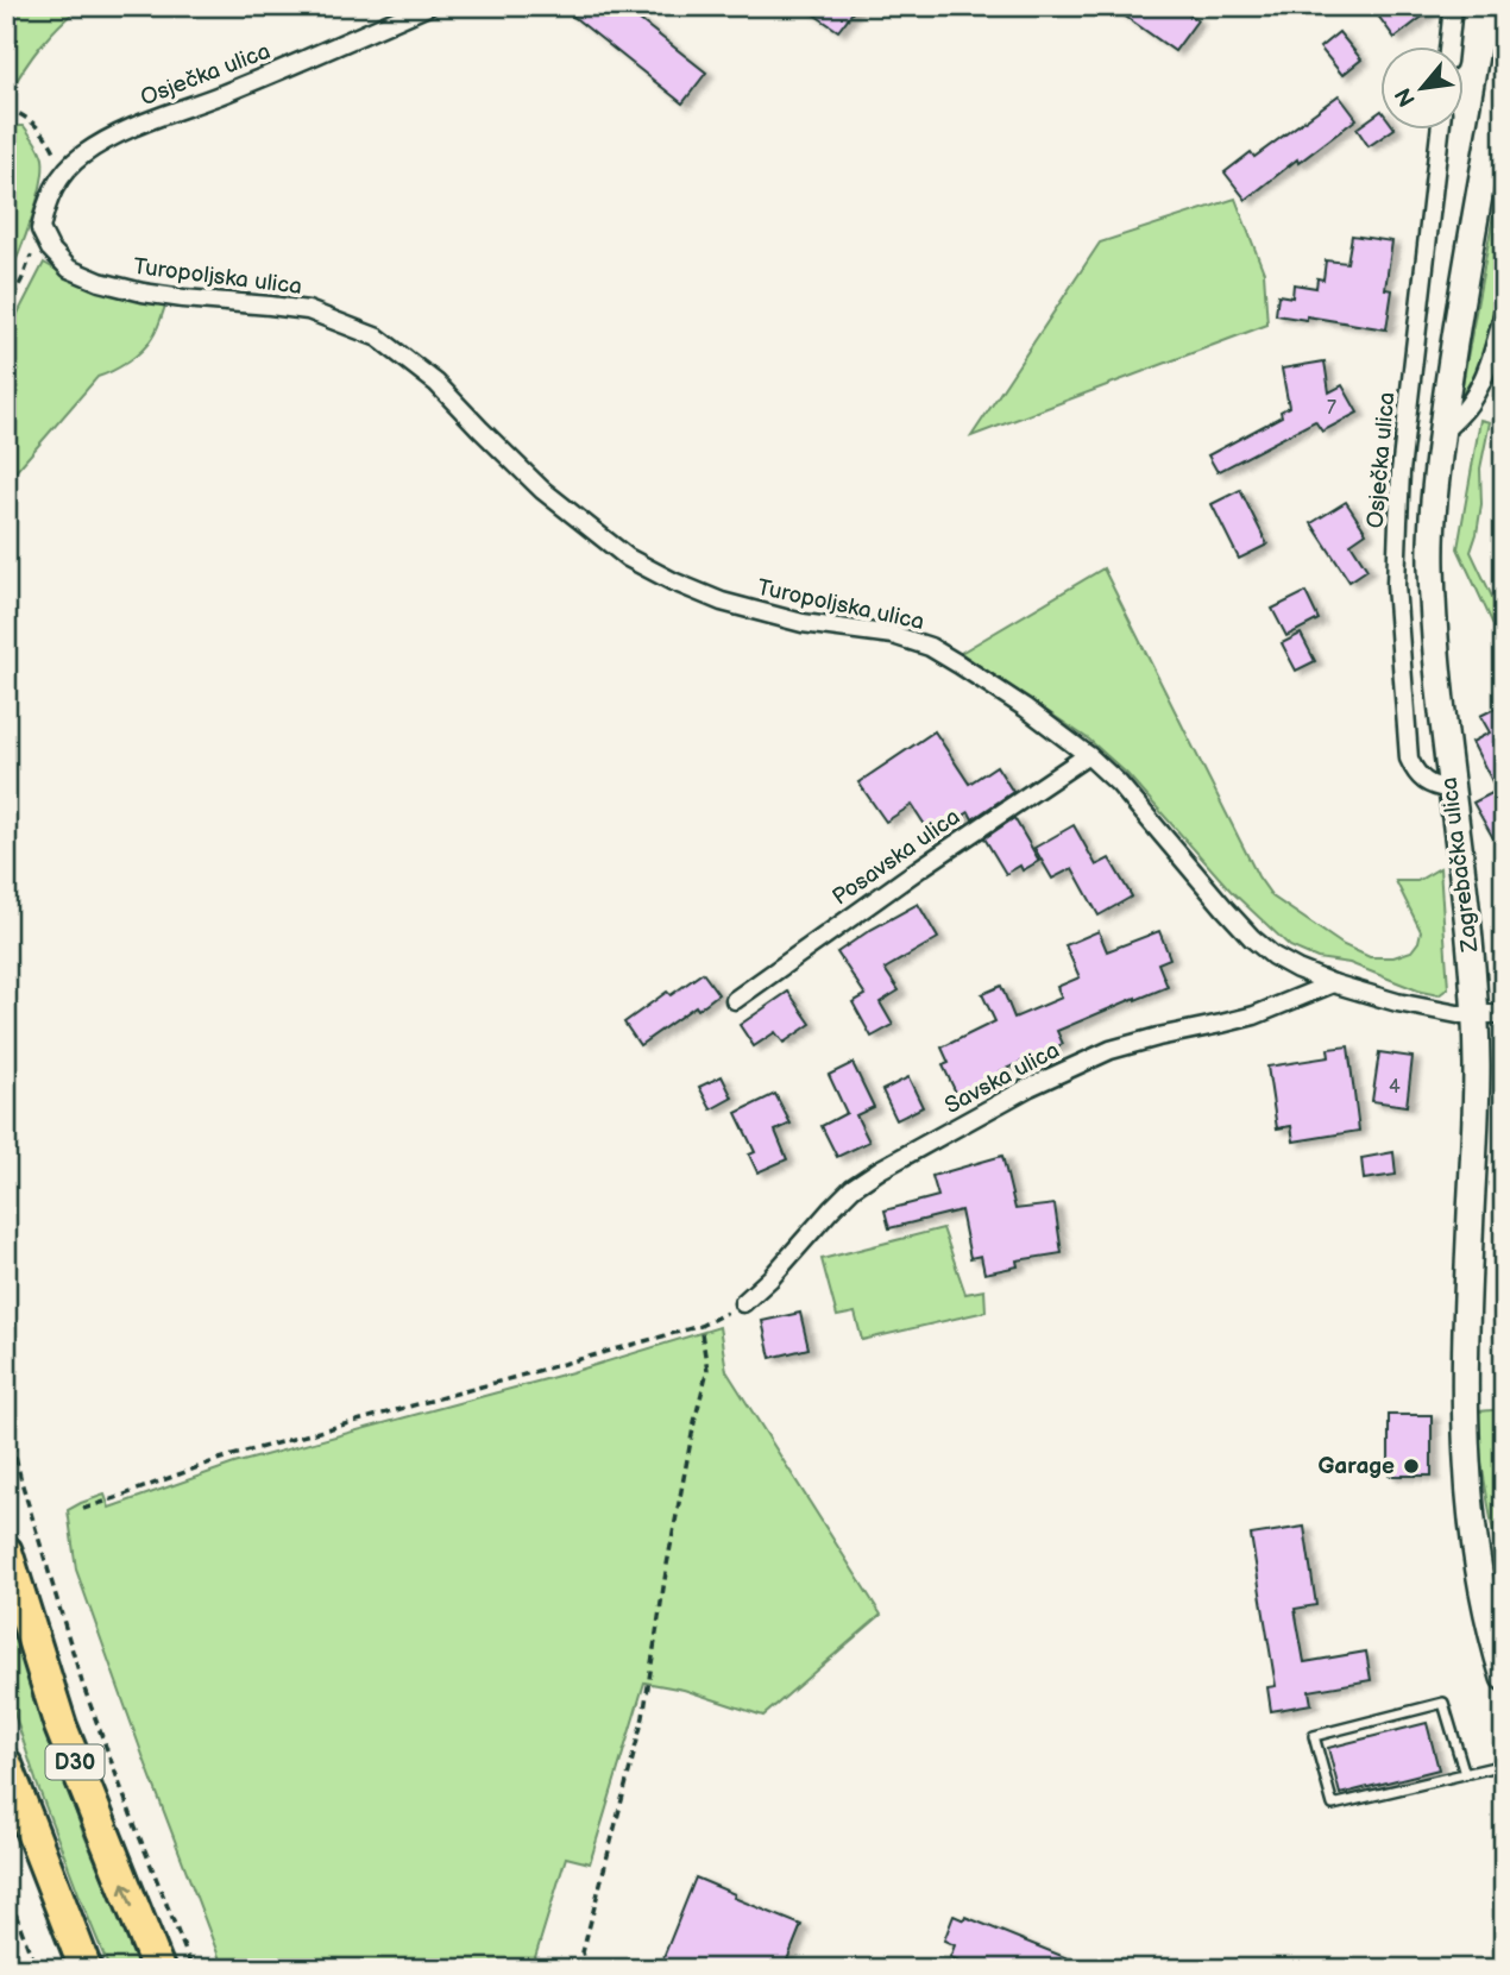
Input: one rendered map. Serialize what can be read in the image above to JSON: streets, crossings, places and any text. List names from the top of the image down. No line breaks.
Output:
{"streets":{"highway":["D30"],"street":["Osječka ulica","Turopoljska ulica","Posavska ulica","Zagrebačka ulica","Savska ulica"]},"crossings":[["Osječka ulica","Turopoljska ulica"],["Osječka ulica","Zagrebačka ulica"],["Turopoljska ulica","Posavska ulica"],["Turopoljska ulica","Zagrebačka ulica"],["Turopoljska ulica","Savska ulica"]],"places":["Garage"],"house_numbers":["7","4"],"north":"bottom left"}
